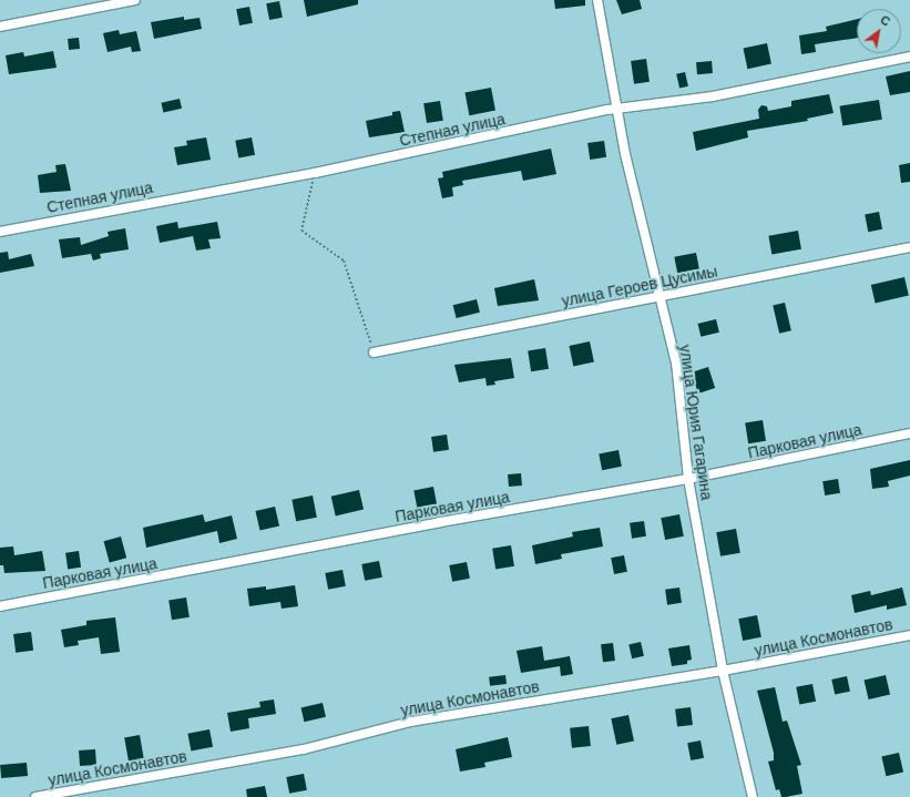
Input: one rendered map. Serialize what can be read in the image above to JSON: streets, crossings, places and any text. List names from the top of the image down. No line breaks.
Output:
{"streets":{"street":["Степная улица","улица Героев Цусимы","улица Юрия Гагарина","Парковая улица","улица Космонавтов"]},"crossings":[["Степная улица","улица Юрия Гагарина"],["улица Героев Цусимы","улица Юрия Гагарина"],["улица Юрия Гагарина","Парковая улица"],["улица Юрия Гагарина","улица Космонавтов"]],"north":"top right"}
